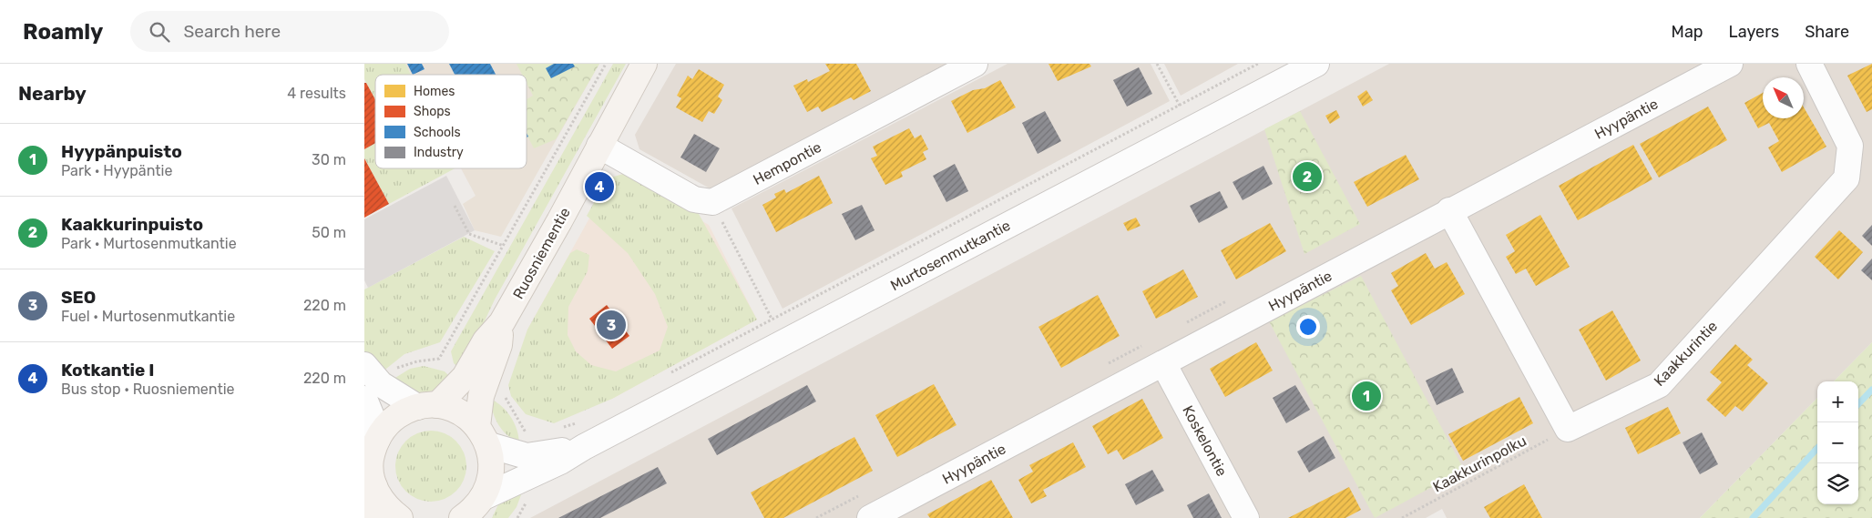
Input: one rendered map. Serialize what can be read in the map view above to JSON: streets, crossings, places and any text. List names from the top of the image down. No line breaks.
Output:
{"streets":{"main road":["Ruosniementie"],"street":["Hyypäntie","Hempontie","Murtosenmutkantie","Kaakkurintie","Koskelontie"],"path":["Kaakkurinpolku"]},"crossings":[["Hyypäntie","Koskelontie"],["Ruosniementie","Murtosenmutkantie"],["Kaakkurintie","Kaakkurinpolku"]],"legend":["Homes","Shops","Schools","Industry"],"north":"top left","page":{"header":"Roamly","search":"Search here","nav":["Map","Layers","Share"],"heading":["Nearby","4 results"],"list":[{"mark":"1","name":"Hyypänpuisto","note":"Park · Hyypäntie","value":"30 m"},{"mark":"2","name":"Kaakkurinpuisto","note":"Park · Murtosenmutkantie","value":"50 m"},{"mark":"3","name":"SEO","note":"Fuel · Murtosenmutkantie","value":"220 m"},{"mark":"4","name":"Kotkantie I","note":"Bus stop · Ruosniementie","value":"220 m"}],"pins":["2","4","3","1"],"map_buttons":["+","−"]}}
